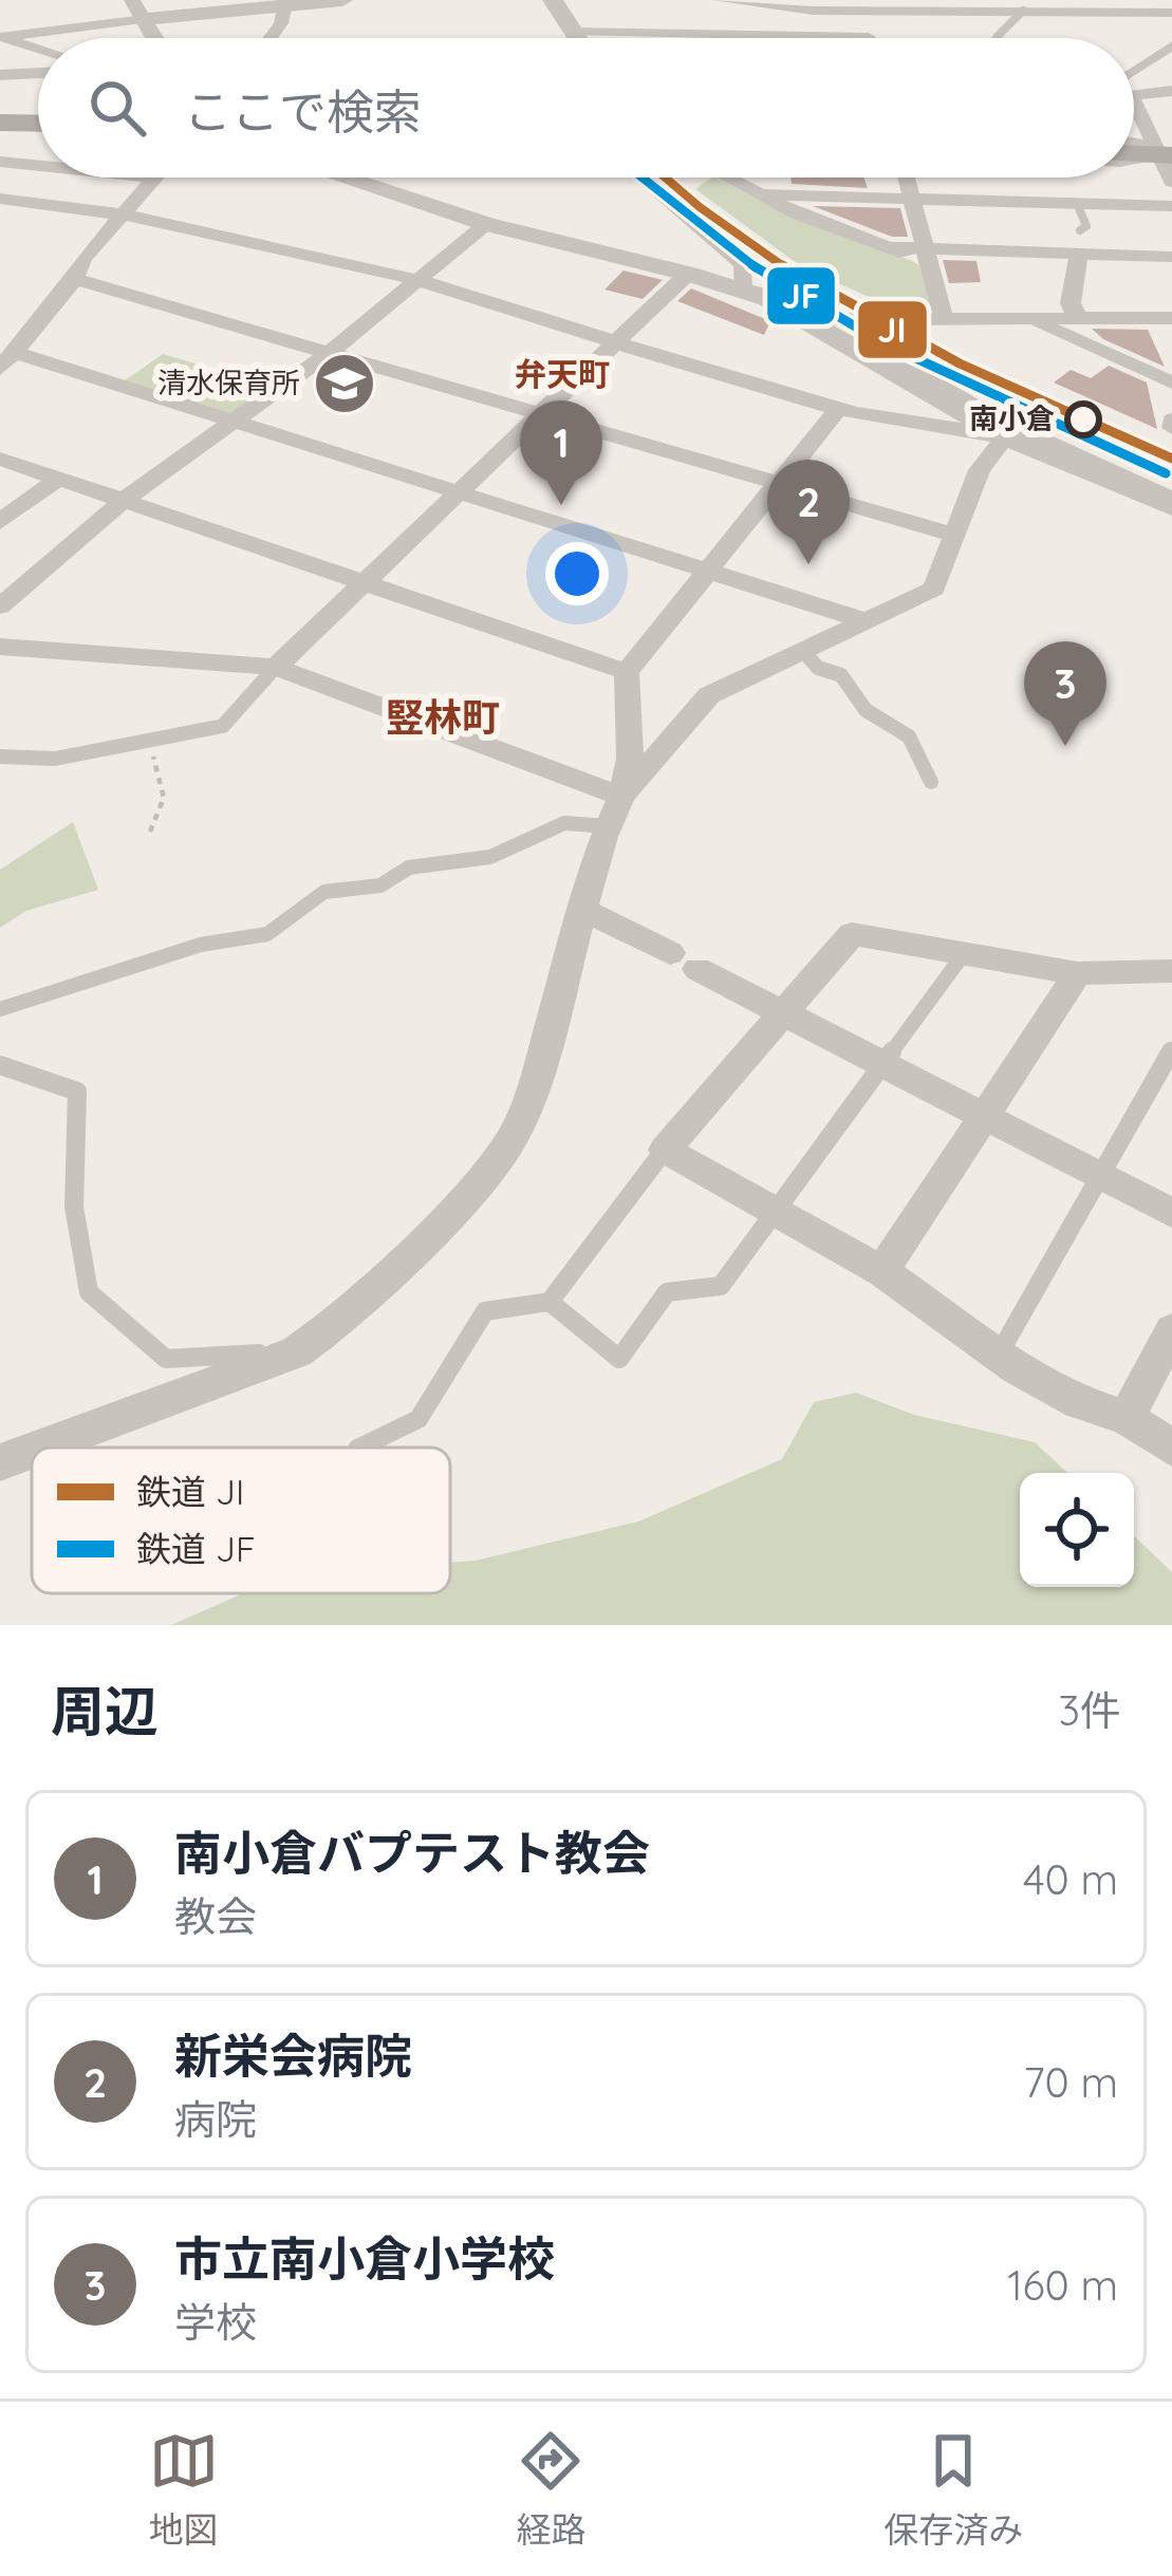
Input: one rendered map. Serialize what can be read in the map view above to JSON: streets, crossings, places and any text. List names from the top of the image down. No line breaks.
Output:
{"districts":["弁天町","竪林町"],"places":{"school or university":["清水保育所"],"other":["南小倉"]},"lines":["rail line JI","rail line JF"],"legend":["鉄道 JI","鉄道 JF"],"page":{"search":"ここで検索","pins":["1","2","3"],"heading":["周辺","3件"],"list":[{"mark":"1","name":"南小倉バプテスト教会","note":"教会","value":"40 m"},{"mark":"2","name":"新栄会病院","note":"病院","value":"70 m"},{"mark":"3","name":"市立南小倉小学校","note":"学校","value":"160 m"}],"nav":["地図","経路","保存済み"]}}
